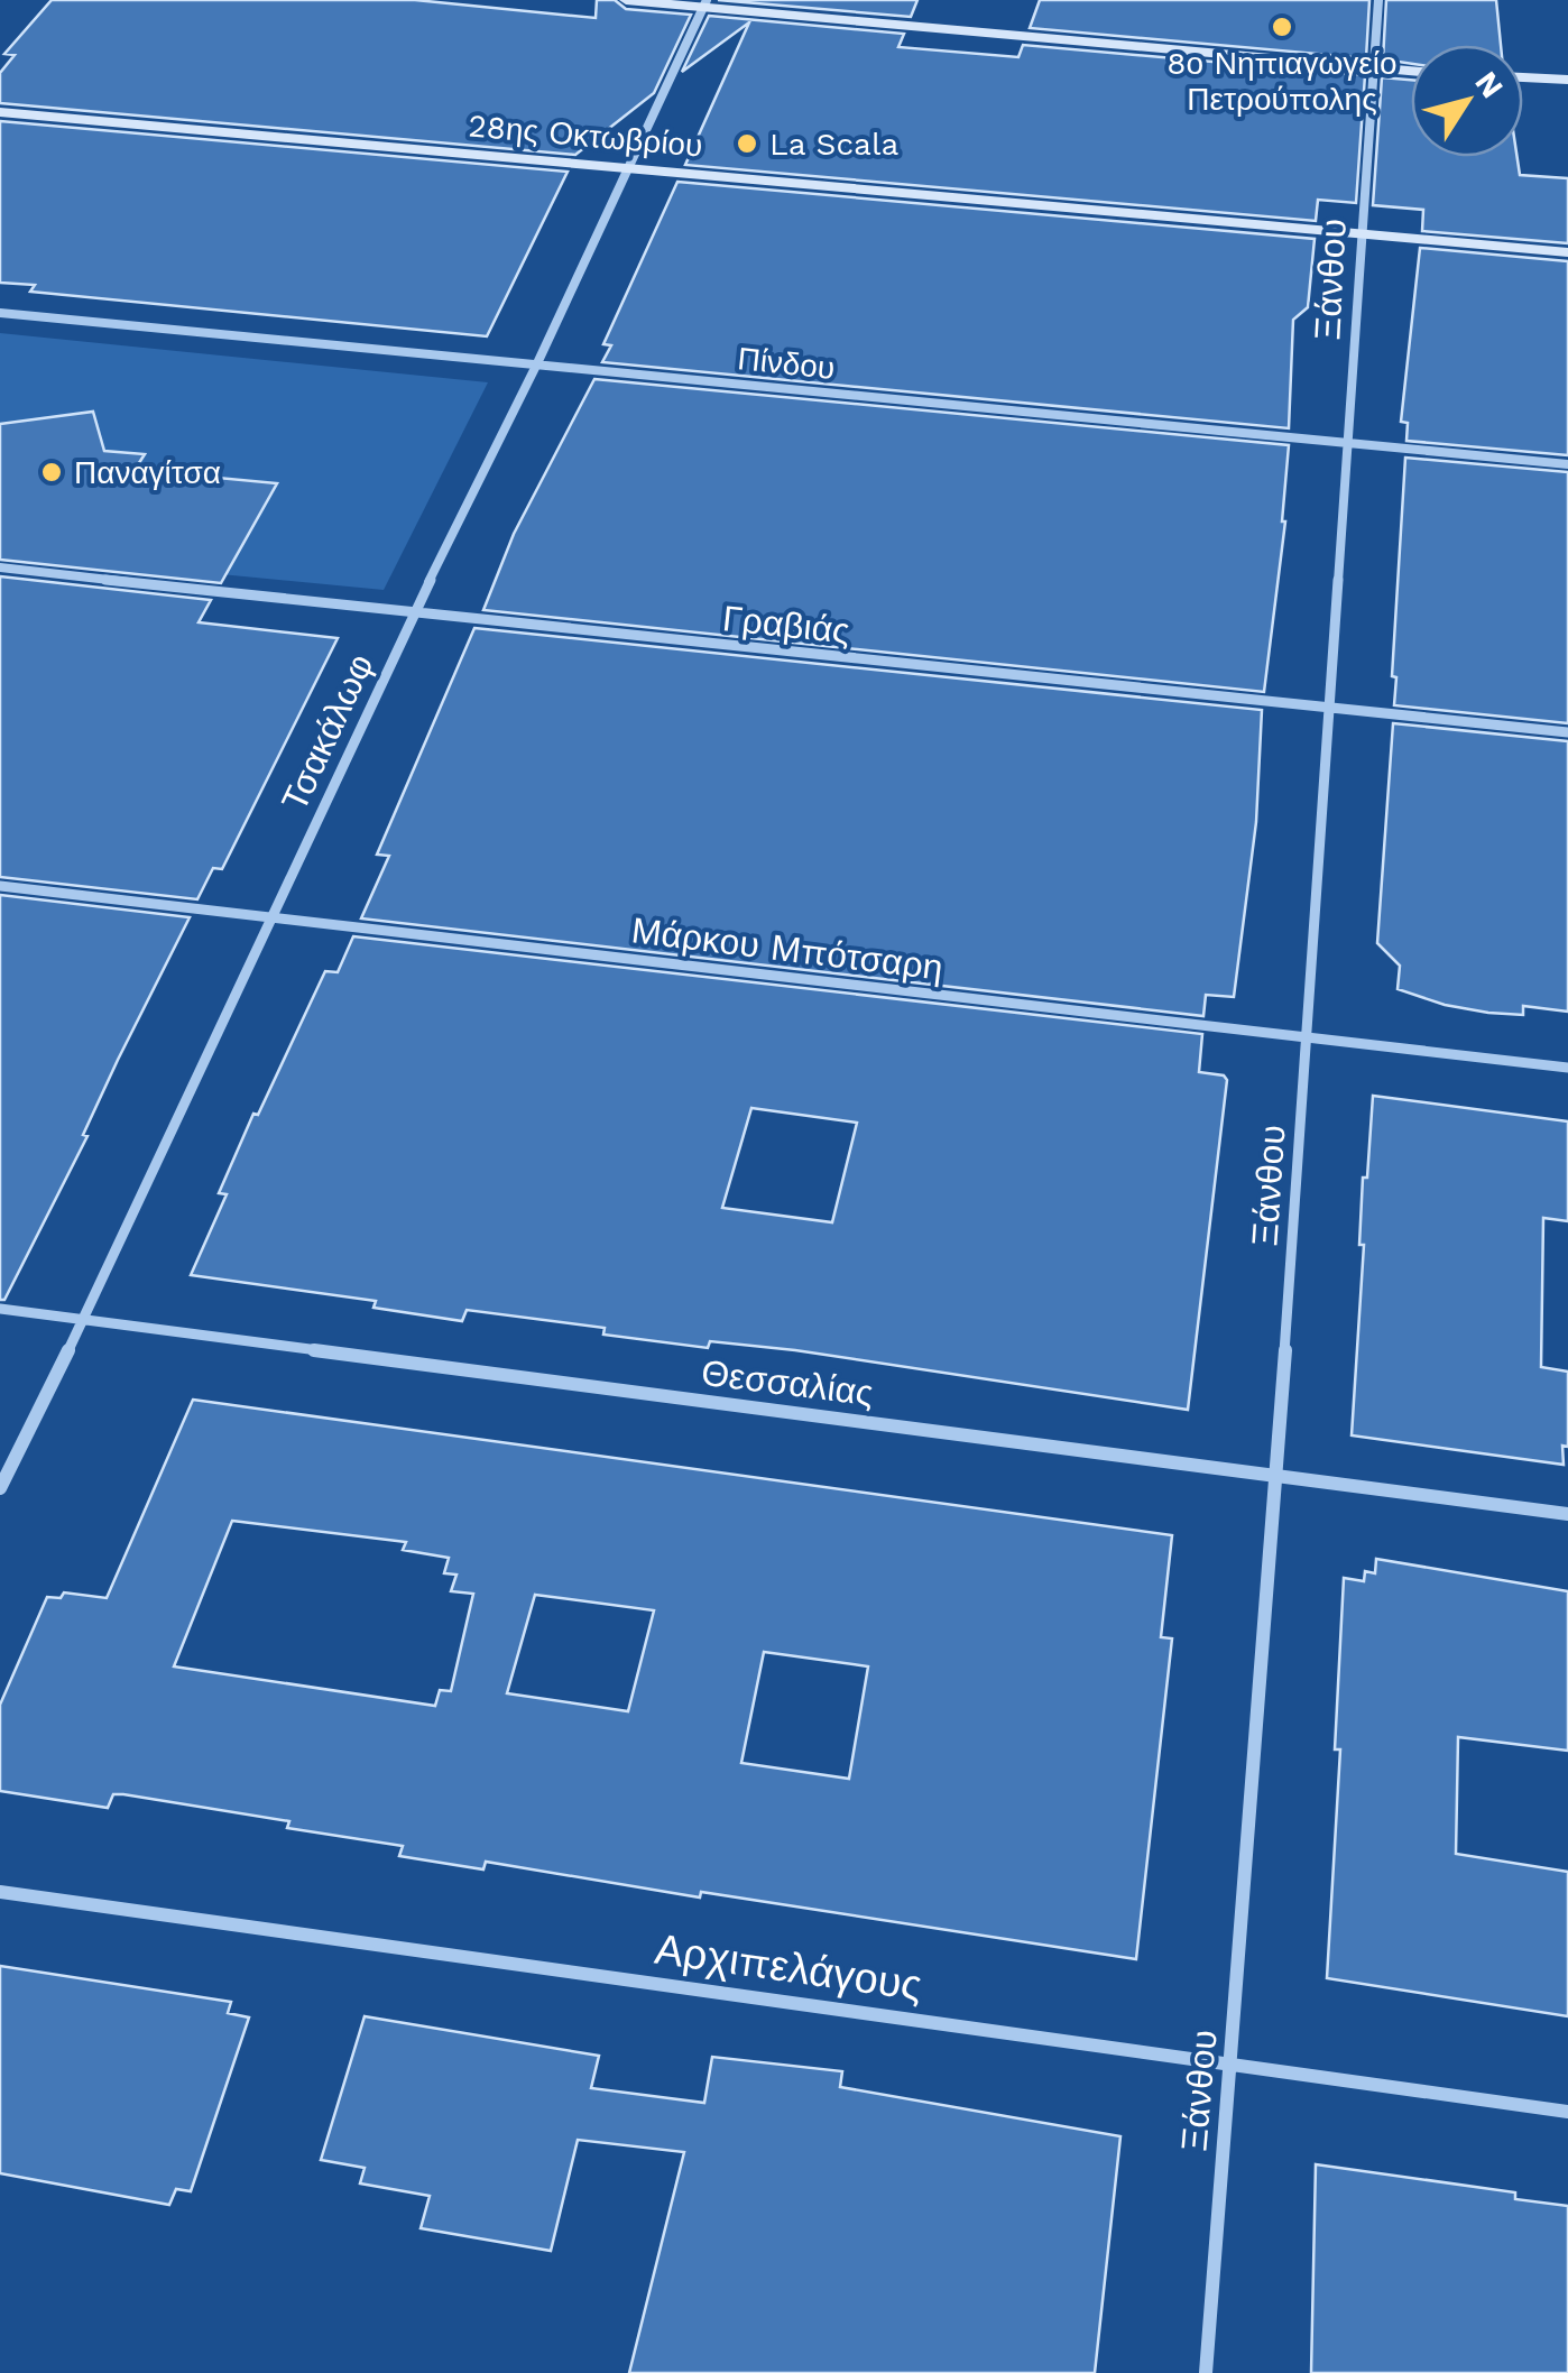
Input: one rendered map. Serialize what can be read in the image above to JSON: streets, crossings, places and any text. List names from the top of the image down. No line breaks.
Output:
{"streets":{"street":["28ης Οκτωβρίου","Ξάνθου","Πίνδου","Γραβιάς","Τσακάλωφ","Μάρκου Μπότσαρη","Θεσσαλίας","Αρχιπελάγους"]},"crossings":[["28ης Οκτωβρίου","Ξάνθου"],["28ης Οκτωβρίου","Τσακάλωφ"],["Ξάνθου","Πίνδου"],["Ξάνθου","Γραβιάς"],["Ξάνθου","Μάρκου Μπότσαρη"],["Ξάνθου","Θεσσαλίας"],["Ξάνθου","Αρχιπελάγους"],["Πίνδου","Τσακάλωφ"],["Γραβιάς","Τσακάλωφ"],["Τσακάλωφ","Μάρκου Μπότσαρη"],["Τσακάλωφ","Θεσσαλίας"]],"places":["8ο Νηπιαγωγείο Πετρούπολης","La Scala","Παναγίτσα"],"north":"top right"}
